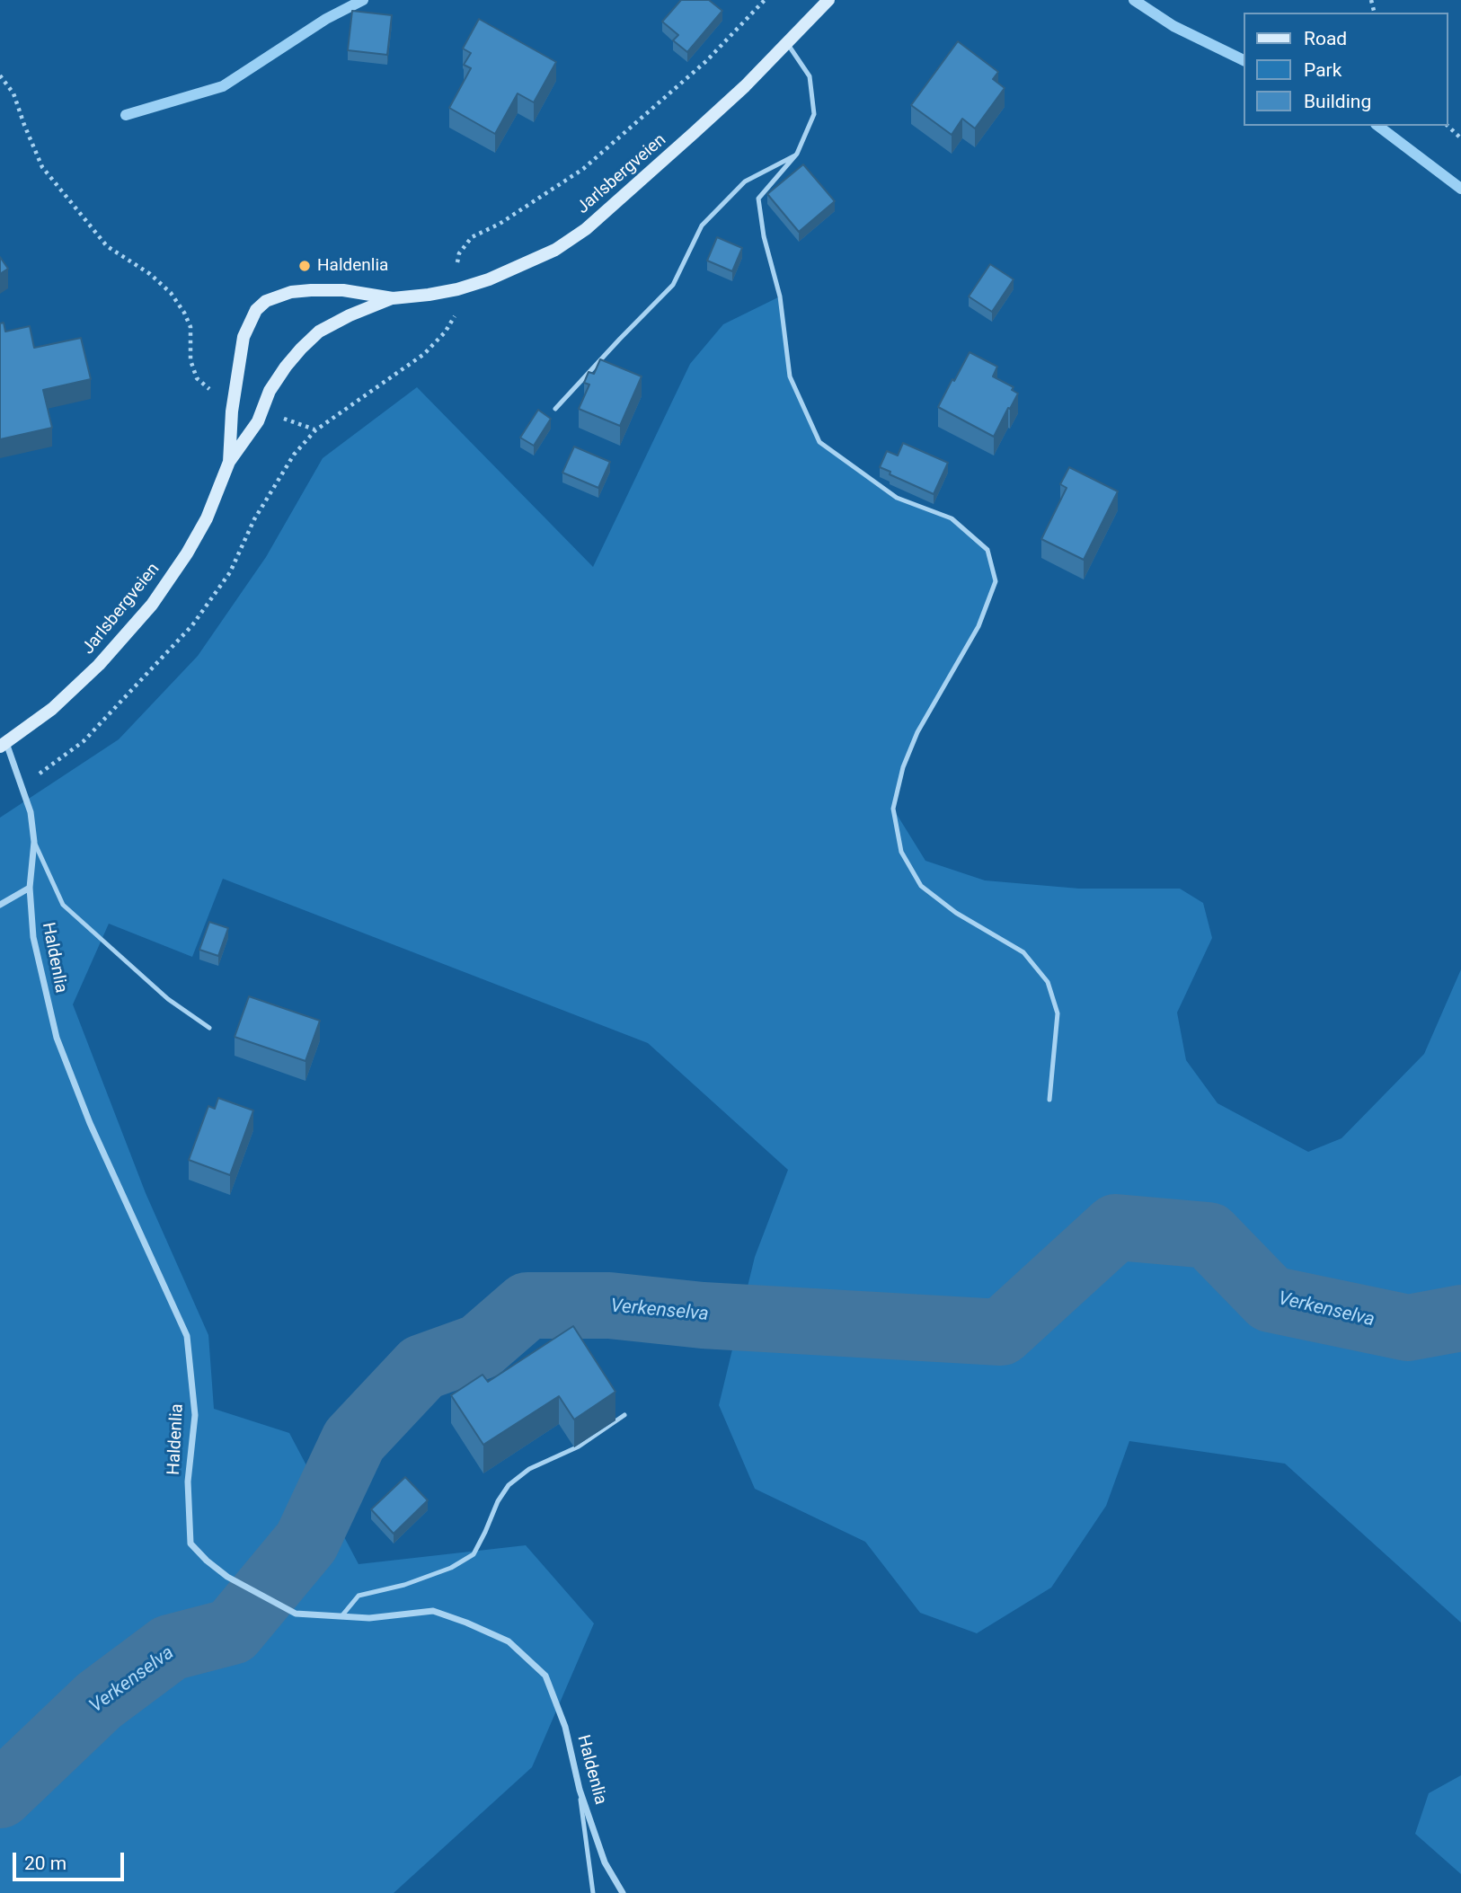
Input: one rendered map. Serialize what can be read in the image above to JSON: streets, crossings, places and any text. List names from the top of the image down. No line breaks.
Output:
{"streets":{"main road":["Jarlsbergveien"],"street":["Haldenlia"]},"crossings":[["Jarlsbergveien","Haldenlia"]],"water":["Verkenselva"],"places":["Haldenlia"],"legend":["Road","Park","Building"],"scale_bar":"20 m"}
